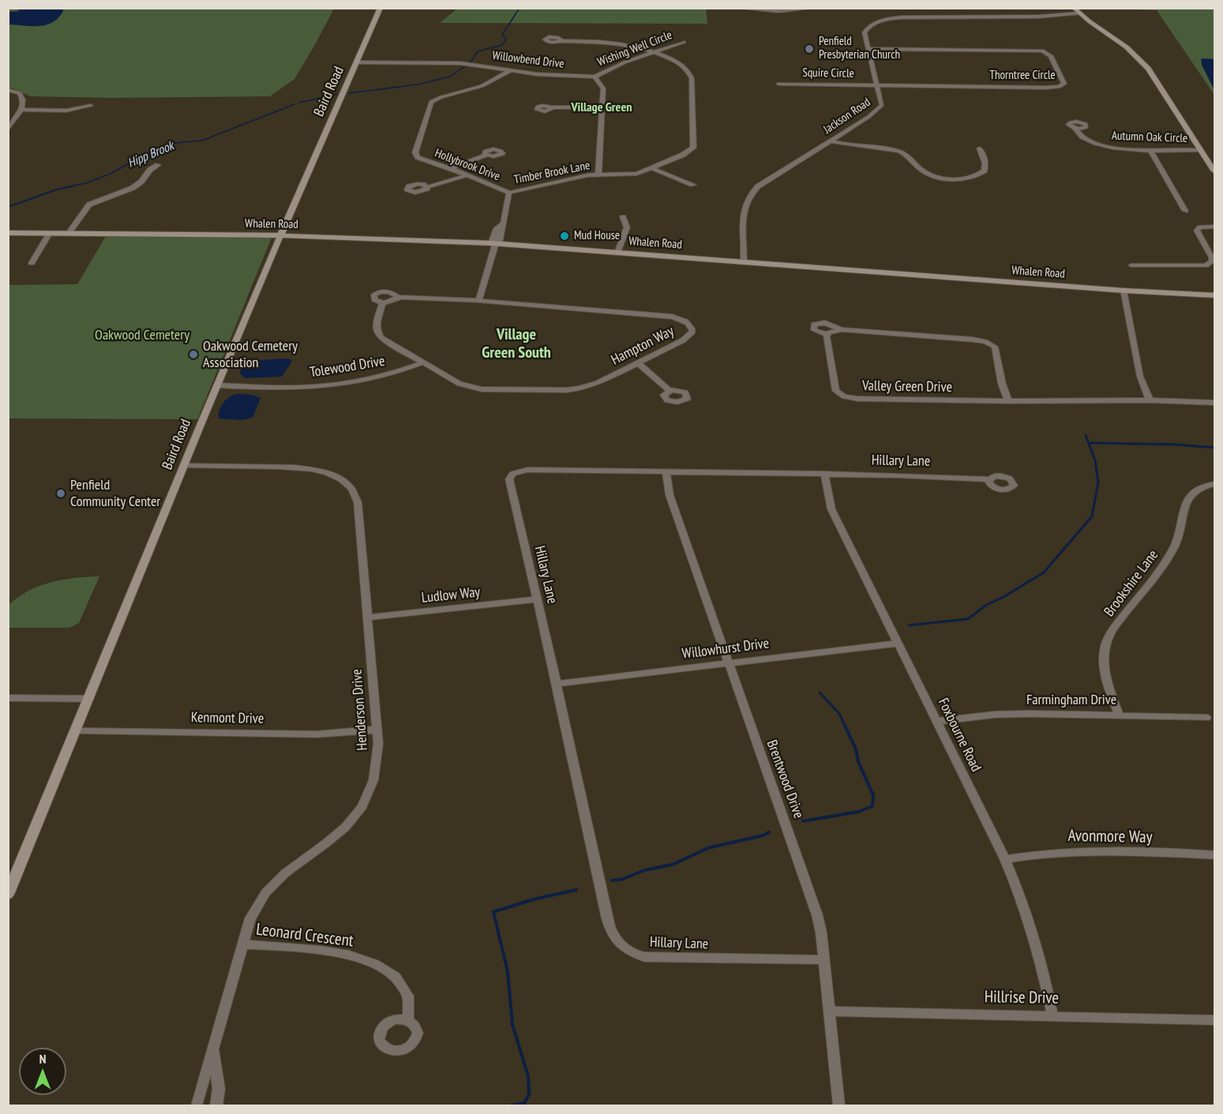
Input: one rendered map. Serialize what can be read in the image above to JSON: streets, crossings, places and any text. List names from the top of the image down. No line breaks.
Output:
{"streets":{"street":["Wishing Well Circle","Willowbend Drive","Squire Circle","Thorntree Circle","Baird Road","Jackson Road","Autumn Oak Circle","Hollybrook Drive","Timber Brook Lane","Whalen Road","Hampton Way","Tolewood Drive","Valley Green Drive","Hillary Lane","Brookshire Lane","Ludlow Way","Willowhurst Drive","Farmingham Drive","Henderson Drive","Kenmont Drive","Foxbourne Road","Brentwood Drive","Avonmore Way","Leonard Crescent","Hillrise Drive"]},"crossings":[["Wishing Well Circle","Willowbend Drive"],["Wishing Well Circle","Timber Brook Lane"],["Willowbend Drive","Baird Road"],["Willowbend Drive","Hollybrook Drive"],["Squire Circle","Thorntree Circle"],["Squire Circle","Jackson Road"],["Thorntree Circle","Jackson Road"],["Baird Road","Whalen Road"],["Baird Road","Tolewood Drive"],["Baird Road","Henderson Drive"],["Baird Road","Kenmont Drive"],["Jackson Road","Whalen Road"],["Hollybrook Drive","Timber Brook Lane"],["Hollybrook Drive","Whalen Road"],["Hollybrook Drive","Hampton Way"],["Hampton Way","Tolewood Drive"],["Hillary Lane","Ludlow Way"],["Hillary Lane","Willowhurst Drive"],["Hillary Lane","Foxbourne Road"],["Hillary Lane","Brentwood Drive"],["Brookshire Lane","Farmingham Drive"],["Ludlow Way","Henderson Drive"],["Willowhurst Drive","Foxbourne Road"],["Willowhurst Drive","Brentwood Drive"],["Farmingham Drive","Foxbourne Road"],["Henderson Drive","Kenmont Drive"],["Henderson Drive","Leonard Crescent"],["Foxbourne Road","Avonmore Way"],["Foxbourne Road","Hillrise Drive"],["Brentwood Drive","Hillrise Drive"]],"districts":["Village Green","Village Green South"],"water":["Hipp Brook"],"parks":["Oakwood Cemetery"],"places":["Penfield Presbyterian Church","Mud House","Oakwood Cemetery Association","Penfield Community Center"],"north":"top"}
